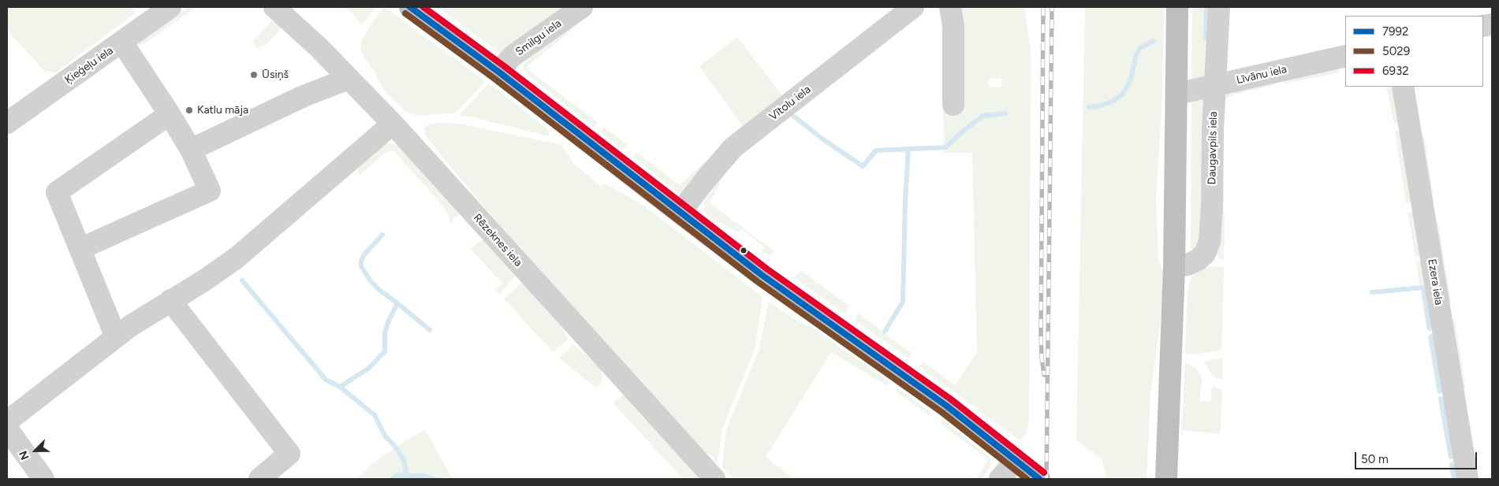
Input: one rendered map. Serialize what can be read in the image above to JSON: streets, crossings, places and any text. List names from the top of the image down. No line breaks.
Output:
{"streets":{"street":["Smilgu iela","Ķieģeļu iela","Līvānu iela","Vītolu iela","Daugavpils iela","Rēzeknes iela","Ezera iela"]},"crossings":[["Līvānu iela","Daugavpils iela"]],"places":["Ūsiņš","Katlu māja"],"lines":["transit line 7992","transit line 6932","transit line 5029"],"legend":["7992","5029","6932"],"scale_bar":"50 m","north":"bottom left"}
